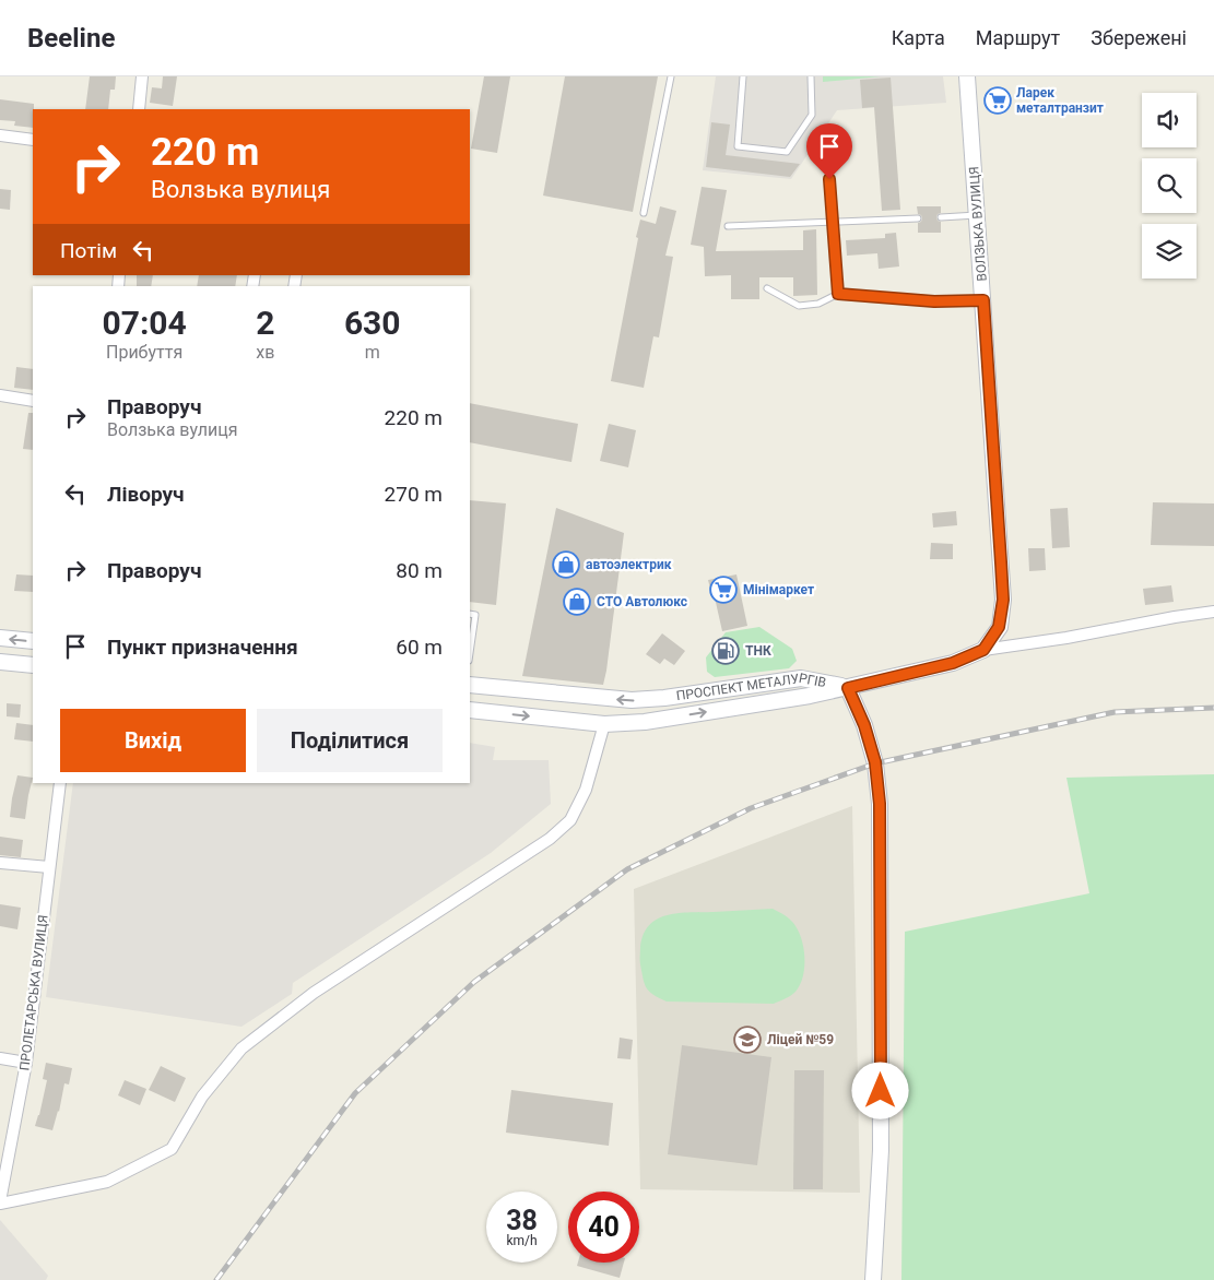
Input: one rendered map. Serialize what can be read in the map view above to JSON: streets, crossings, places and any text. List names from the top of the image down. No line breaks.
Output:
{"streets":{"street":["ВОЛЗЬКА ВУЛИЦЯ","ПРОСПЕКТ МЕТАЛУРГІВ","ПРОЛЕТАРСЬКА ВУЛИЦЯ"]},"places":{"supermarket":["Ларек металтранзит","Мінімаркет"],"shop":["автоэлектрик","СТО Автолюкс"],"fuel station":["ТНК"],"school or university":["Ліцей №59"]},"page":{"header":"Beeline","nav":["Карта","Маршрут","Збережені"],"turn":["220 m","Волзька вулиця"],"then":"Потім","eta":["07:04","Прибуття","2","хв","630","m"],"list":[{"name":"Праворуч","note":"Волзька вулиця","value":"220 m"},{"name":"Ліворуч","value":"270 m"},{"name":"Праворуч","value":"80 m"},{"name":"Пункт призначення","value":"60 m"}],"buttons":["Вихід","Поділитися"],"speed":"38 km/h","limit":"40"}}
